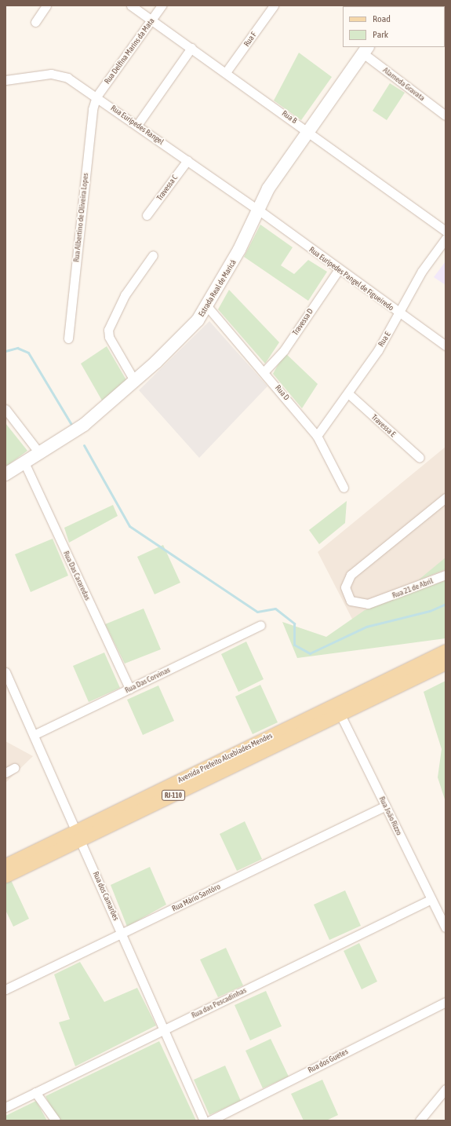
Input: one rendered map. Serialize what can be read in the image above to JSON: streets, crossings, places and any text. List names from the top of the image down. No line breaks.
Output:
{"streets":{"main road":["Estrada Real de Maricá","Avenida Prefeito Alcebíades Mendes","RJ-110"],"street":["Rua F","Rua Delfina Marins da Mata","Alameda Gravata","Rua B","Rua Euripedes Rangel","Travessa C","Rua Albertino de Oliveira Lopes","Rua Euripedes Pangel de Figueiredo","Travessa D","Rua E","Rua D","Travessa E","Rua Das Cararedas","Rua 21 de Abril","Rua Das Corvinas","Rua João Rizzo","Rua dos Camarões","Rua Mário Santóro","Rua das Pescadinhas","Rua dos Guetes"]},"crossings":[["Rua F","Rua B"],["Rua Delfina Marins da Mata","Rua B"],["Rua Delfina Marins da Mata","Rua Euripedes Rangel"],["Rua Delfina Marins da Mata","Rua Albertino de Oliveira Lopes"],["Alameda Gravata","Estrada Real de Maricá"],["Rua B","Estrada Real de Maricá"],["Rua Euripedes Rangel","Travessa C"],["Rua Euripedes Rangel","Rua Albertino de Oliveira Lopes"],["Rua Euripedes Rangel","Rua Euripedes Pangel de Figueiredo"],["Rua Euripedes Rangel","Estrada Real de Maricá"],["Rua Euripedes Pangel de Figueiredo","Estrada Real de Maricá"],["Rua Euripedes Pangel de Figueiredo","Travessa D"],["Rua Euripedes Pangel de Figueiredo","Rua E"],["Estrada Real de Maricá","Rua D"],["Estrada Real de Maricá","Rua Das Cararedas"],["Travessa D","Rua D"],["Rua E","Rua D"],["Rua E","Travessa E"],["Rua Das Cararedas","Rua Das Corvinas"],["Rua Das Corvinas","Rua dos Camarões"],["Avenida Prefeito Alcebíades Mendes","Rua João Rizzo"],["Avenida Prefeito Alcebíades Mendes","Rua dos Camarões"],["Rua João Rizzo","Rua Mário Santóro"],["Rua João Rizzo","Rua das Pescadinhas"],["Rua dos Camarões","Rua Mário Santóro"],["Rua dos Camarões","Rua das Pescadinhas"]],"legend":["Road","Park"]}
